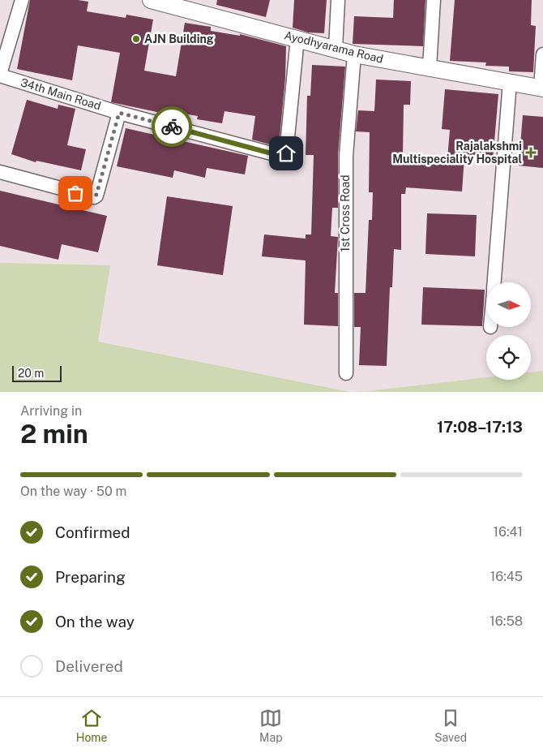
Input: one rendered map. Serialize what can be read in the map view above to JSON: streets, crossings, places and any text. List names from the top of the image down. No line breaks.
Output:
{"streets":{"street":["Ayodhyarama Road","34th Main Road","1st Cross Road"]},"crossings":[["Ayodhyarama Road","34th Main Road"],["Ayodhyarama Road","1st Cross Road"]],"places":{"other":["AJN Building"],"health":["Rajalakshmi Multispeciality Hospital"]},"scale_bar":"20 m","north":"right","page":{"scale":"20 m","heading":["2 min","Arriving in","17:08–17:13"],"bar":"On the way · 50 m","list":[["Confirmed","16:41"],["Preparing","16:45"],["On the way","16:58"],"Delivered"],"tabs":["Home","Map","Saved"]}}
